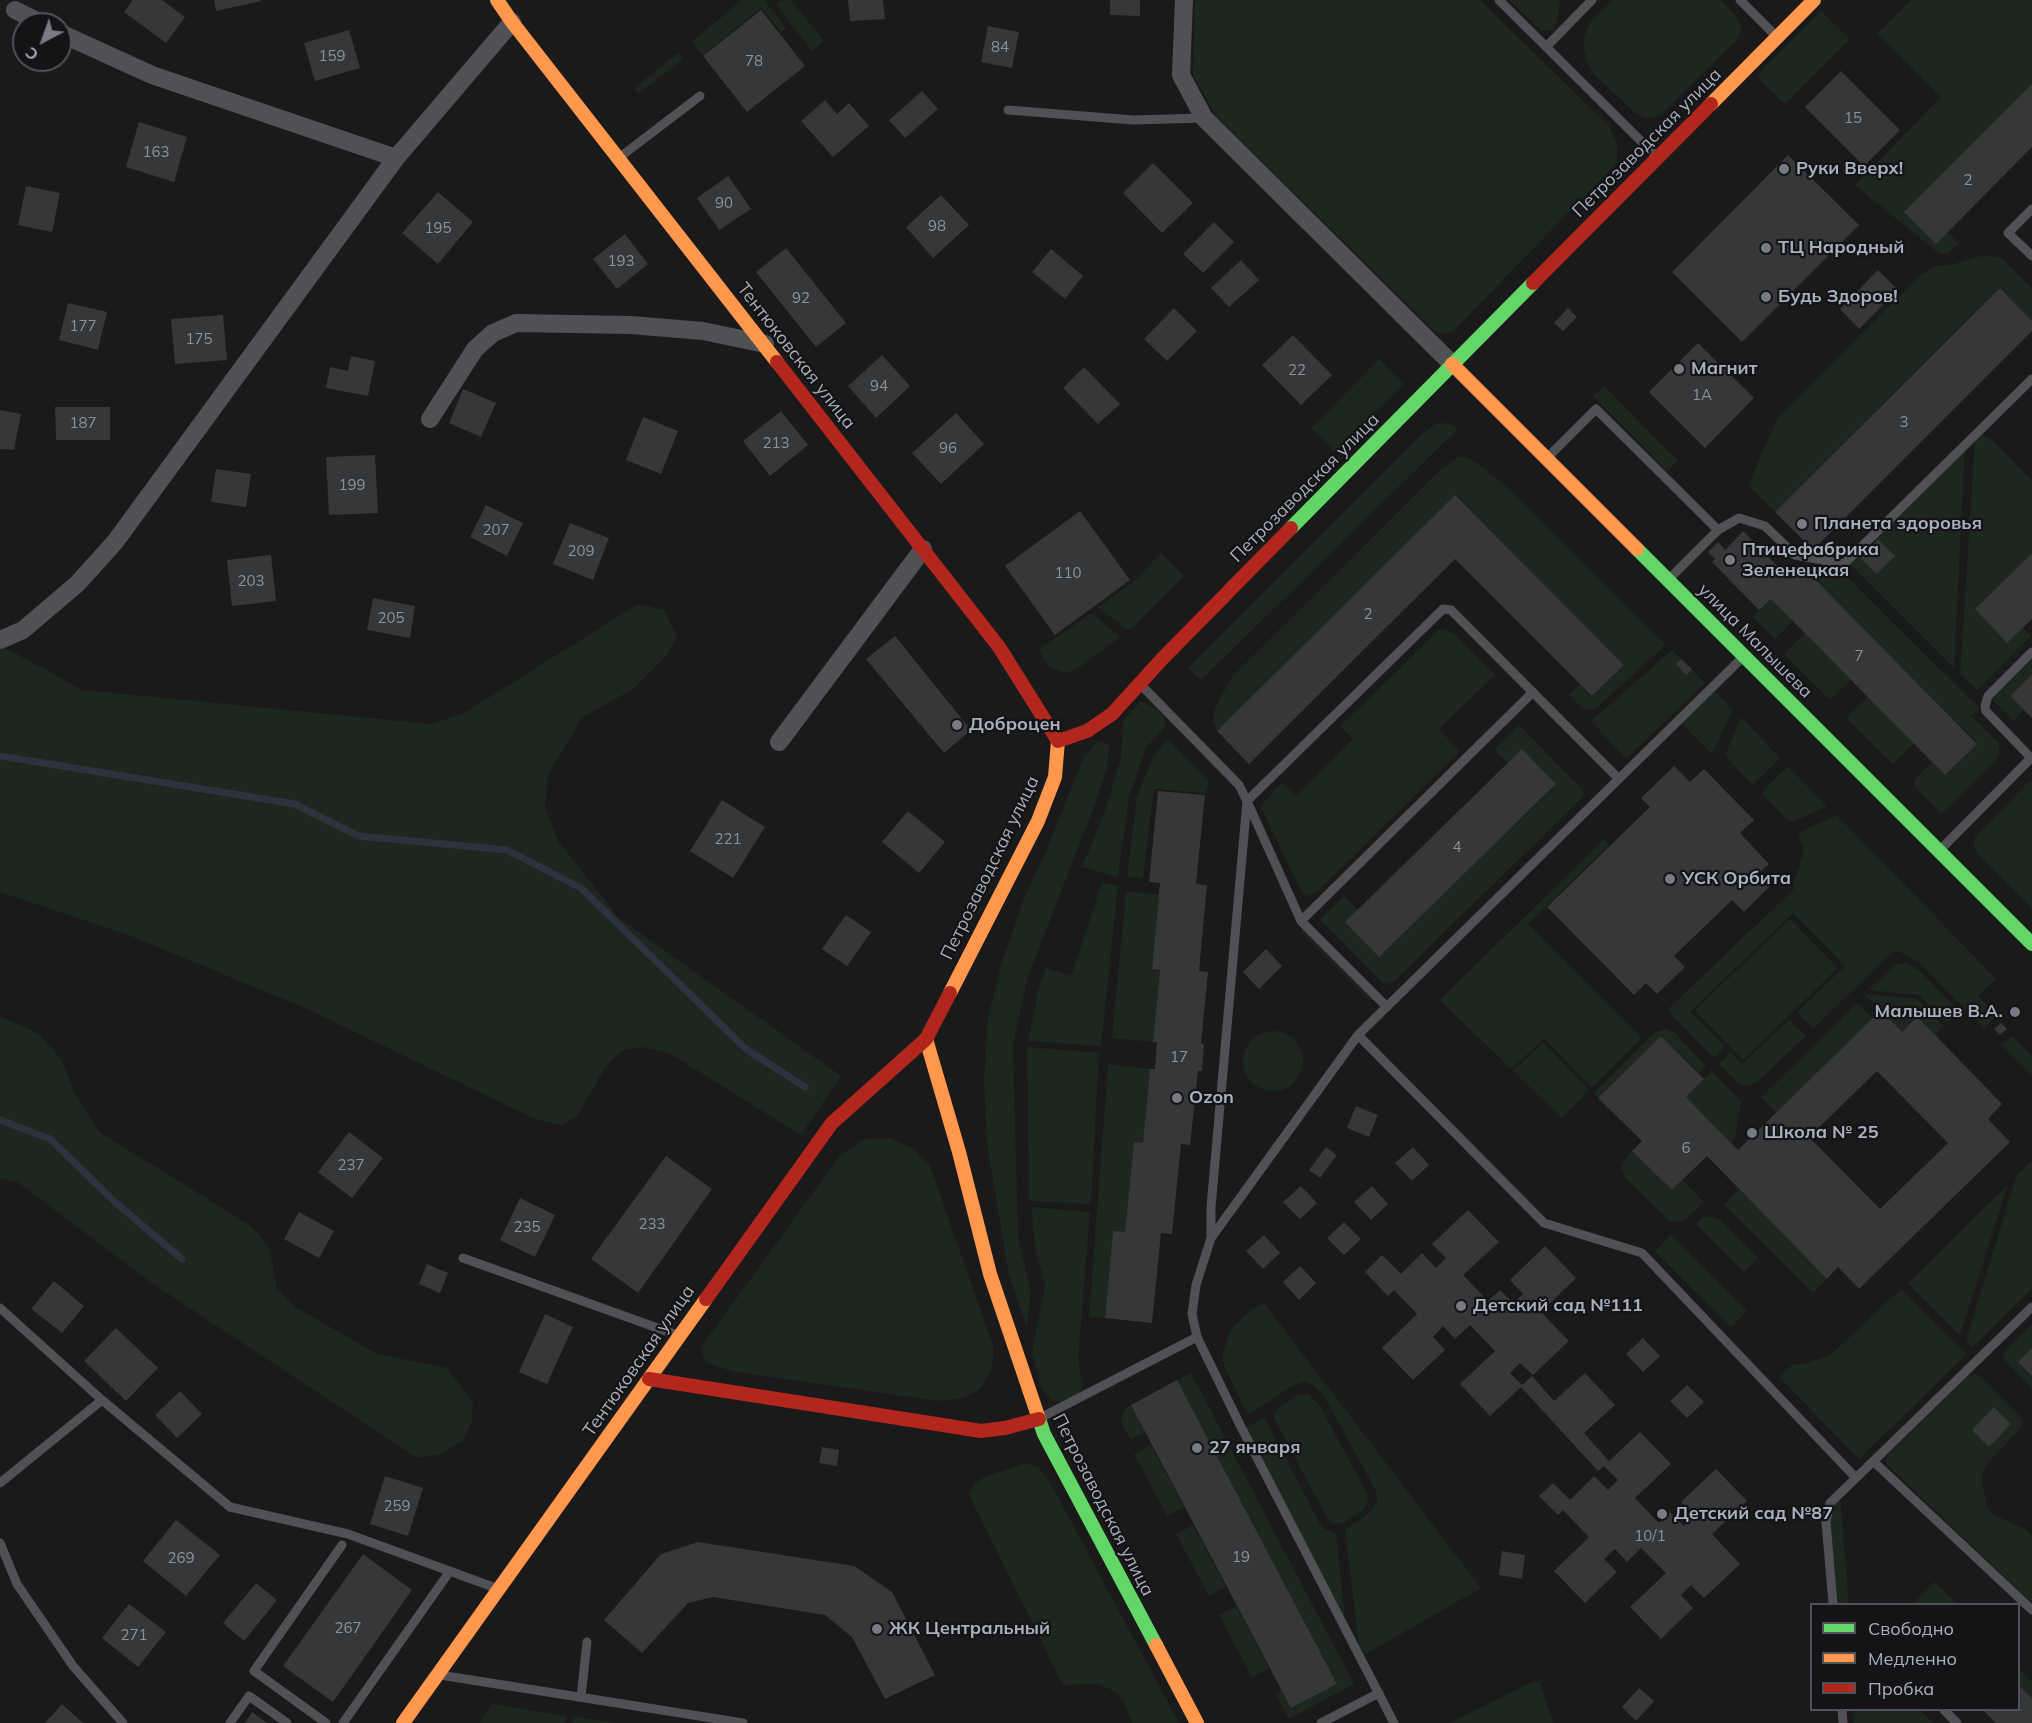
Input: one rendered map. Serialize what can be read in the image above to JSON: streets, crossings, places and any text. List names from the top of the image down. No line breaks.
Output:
{"streets":{"street":["Петрозаводская улица","Тентюковская улица","улица Малышева"]},"crossings":[["Петрозаводская улица","Тентюковская улица"],["Петрозаводская улица","улица Малышева"]],"places":["Руки Вверх!","ТЦ Народный","Будь Здоров!","Магнит","Планета здоровья","Птицефабрика Зеленецкая","Доброцен","УСК Орбита","Малышев В.А.","Ozon","Школа № 25","Детский сад №111","27 января","Детский сад №87","ЖК Центральный"],"house_numbers":["84","159","78","15","163","2","90","98","195","193","92","177","175","22","94","1А","3","187","213","96","199","207","209","110","203","2","205","7","221","4","17","6","237","233","235","259","10/1","19","269","267","271"],"legend":["Свободно","Медленно","Пробка"],"north":"bottom left"}
